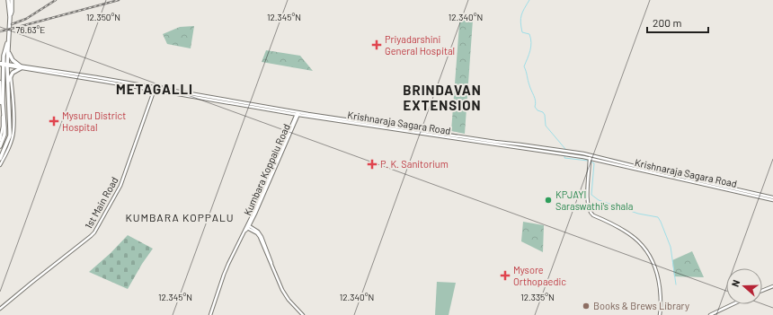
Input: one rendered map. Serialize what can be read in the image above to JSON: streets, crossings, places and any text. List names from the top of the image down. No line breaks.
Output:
{"streets":{"main road":["Krishnaraja Sagara Road","Kumbara Koppalu Road","1st Main Road"]},"crossings":[["Krishnaraja Sagara Road","Kumbara Koppalu Road"],["Krishnaraja Sagara Road","1st Main Road"]],"districts":["METAGALLI","BRINDAVAN EXTENSION","KUMBARA KOPPALU"],"places":{"health":["Priyadarshini General Hospital","Mysuru District Hospital","P. K. Sanitorium","Mysore Orthopaedic"],"other":["KPJAYI Saraswathi's shala","Books & Brews Library"]},"scale_bar":"200 m","north":"left","coordinates":["12.350°N","12.345°N","12.340°N","76.63°E","12.335°N"]}
